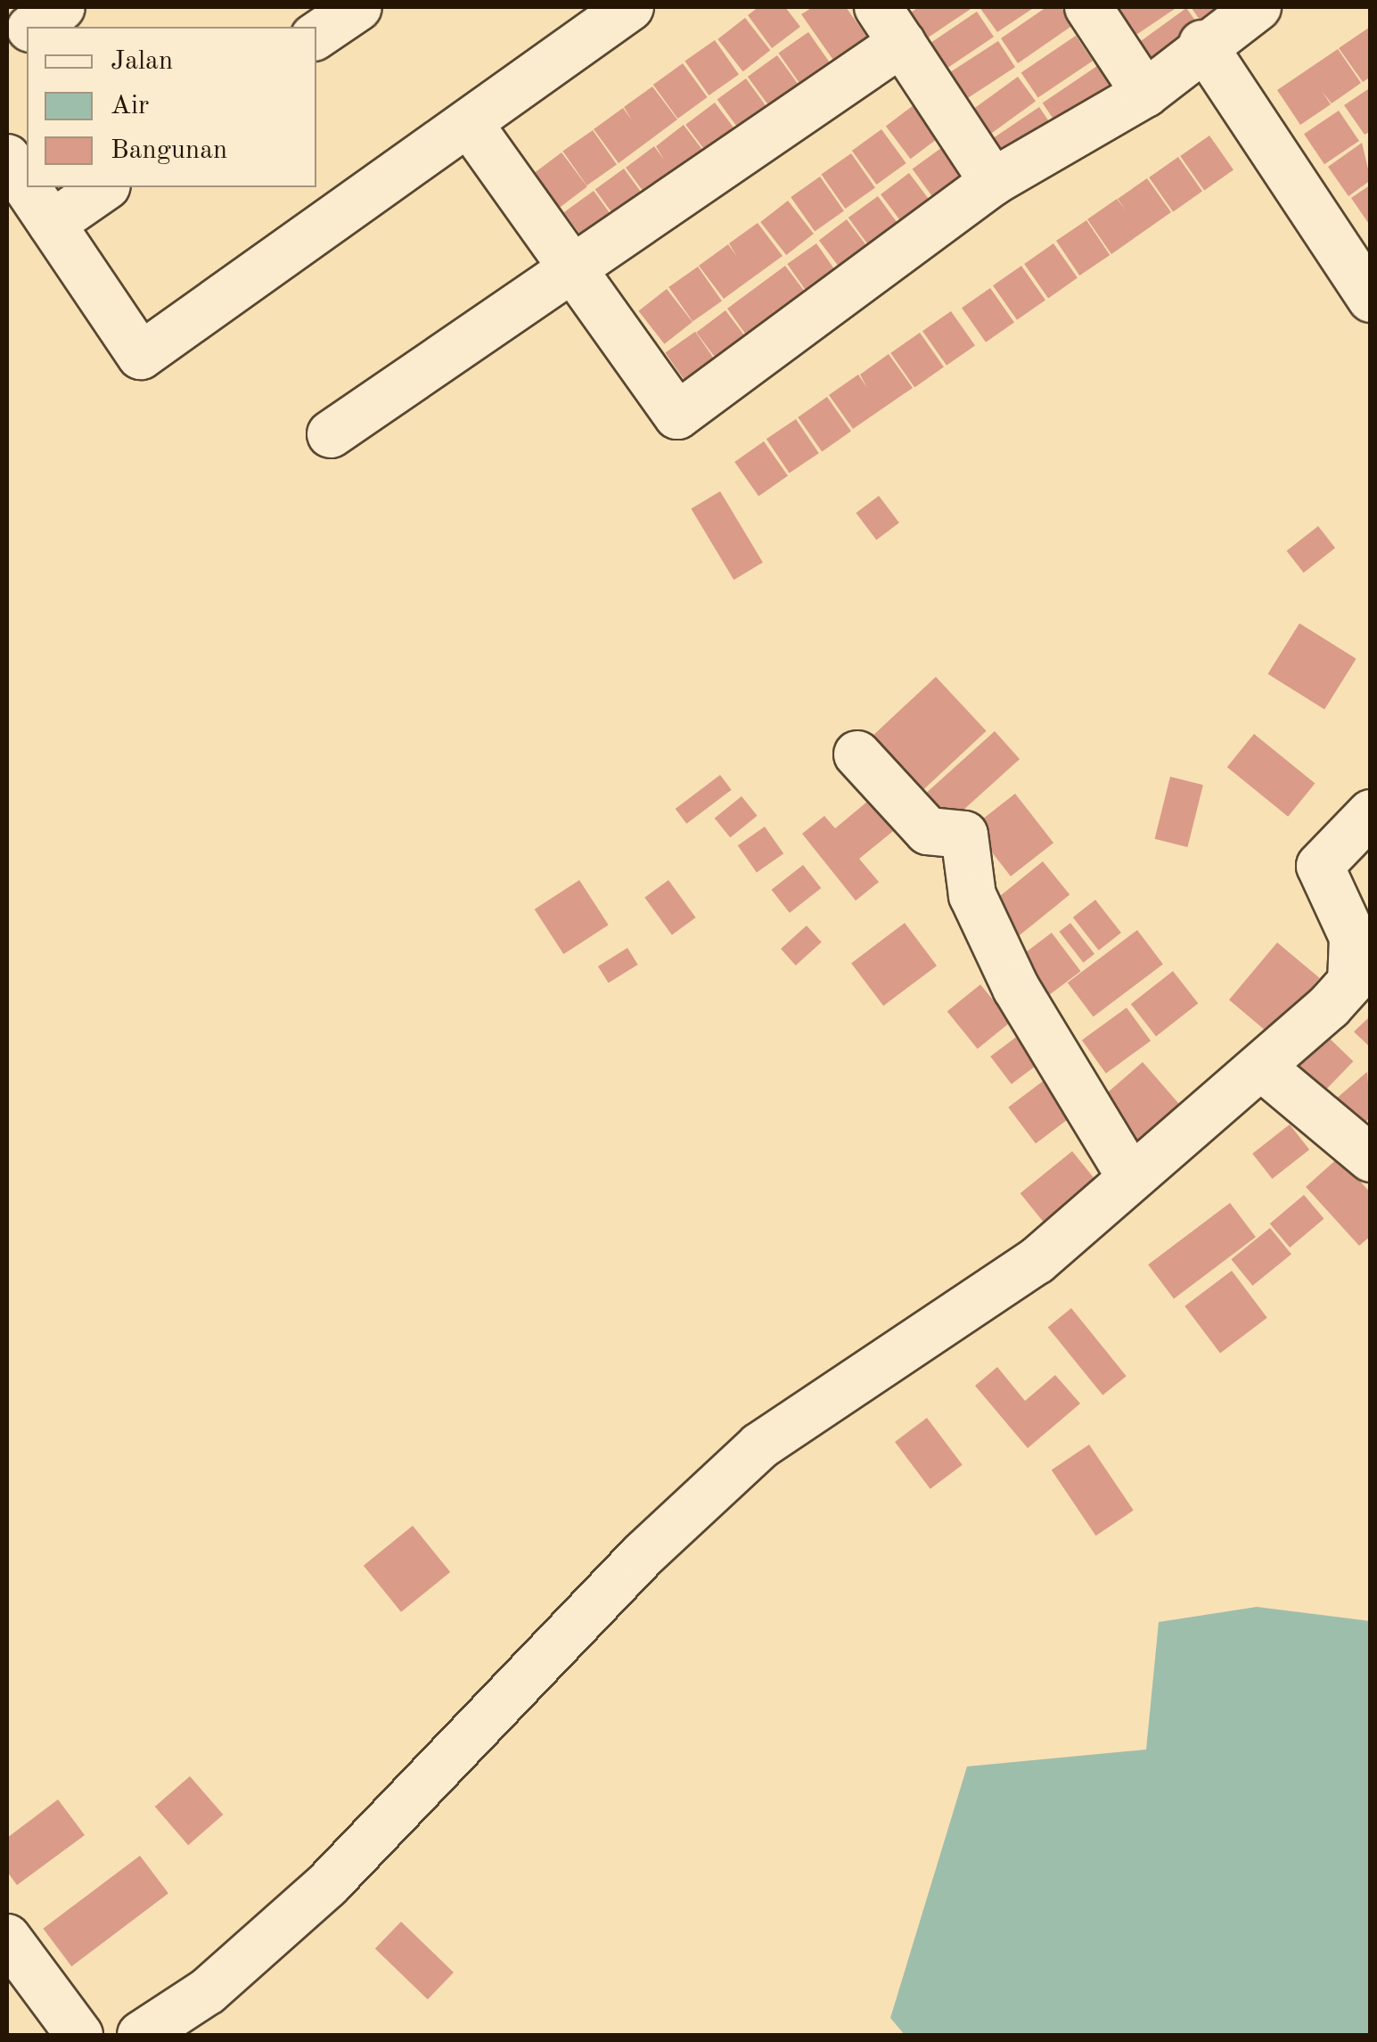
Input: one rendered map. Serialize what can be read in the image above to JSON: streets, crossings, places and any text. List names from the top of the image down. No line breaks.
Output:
{"legend":["Jalan","Air","Bangunan"]}
